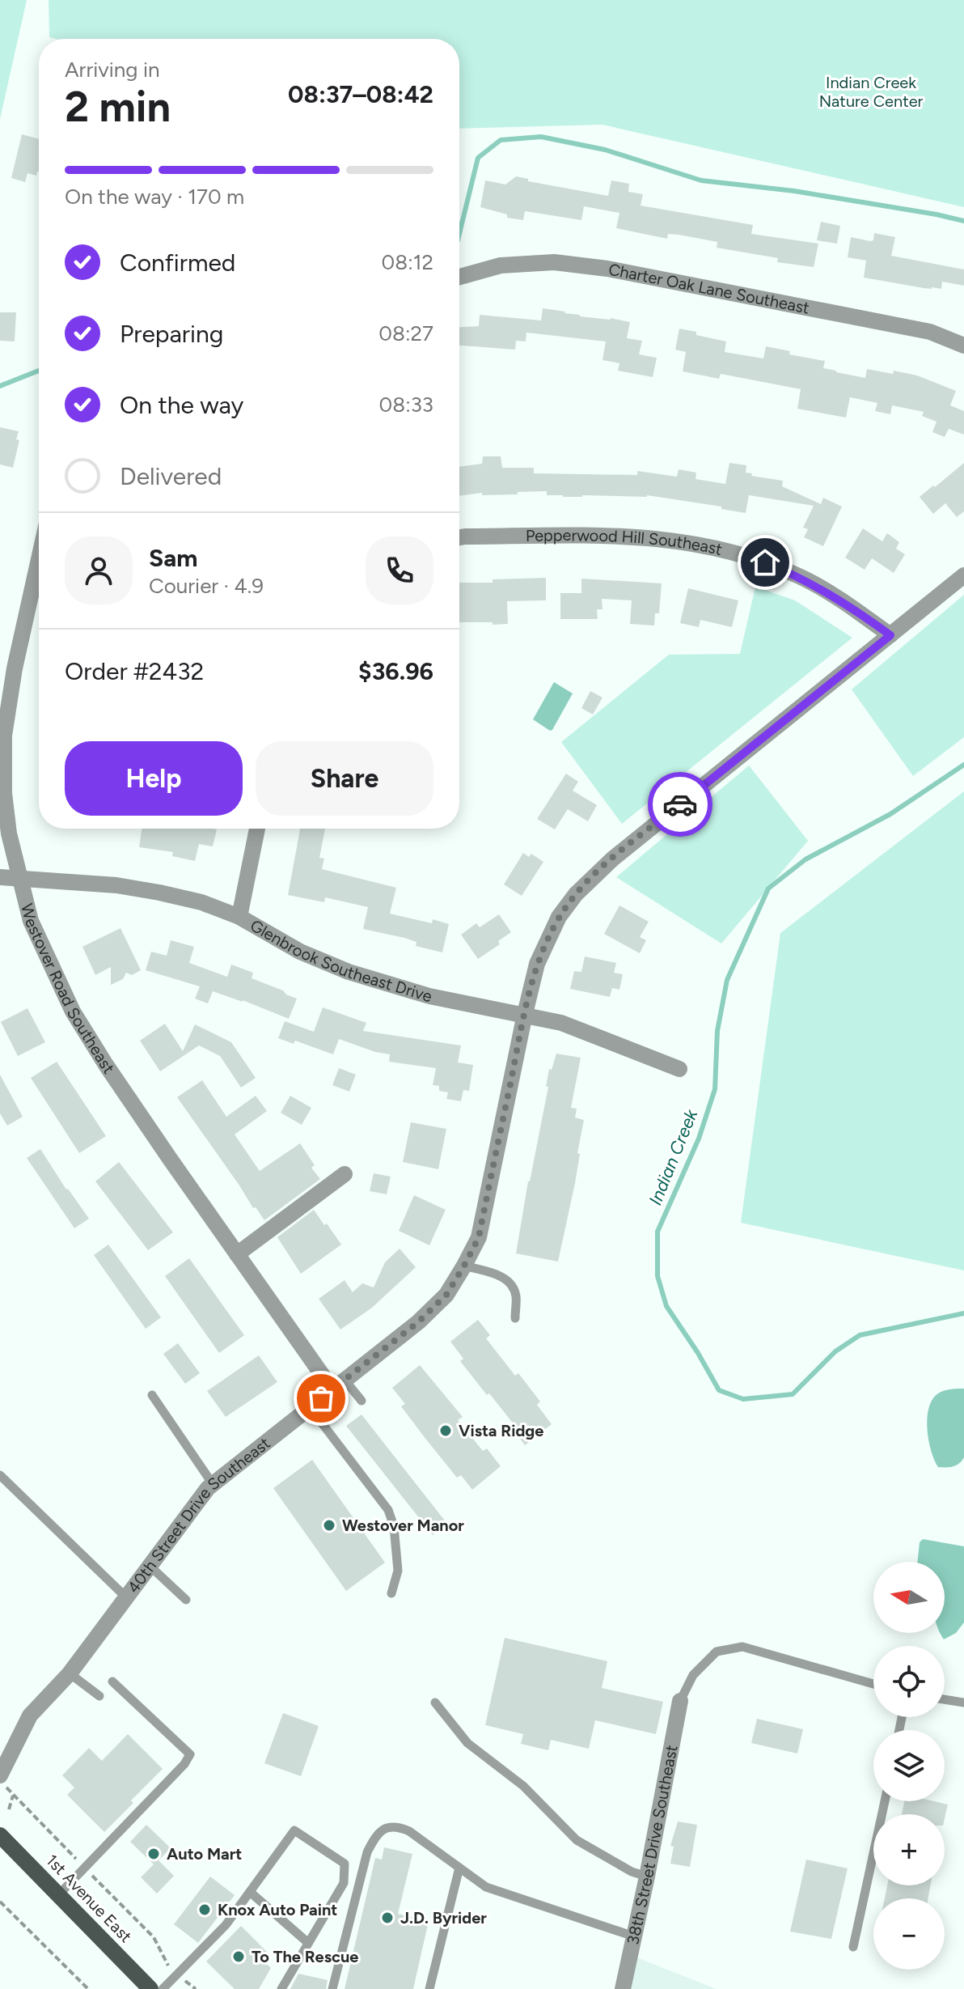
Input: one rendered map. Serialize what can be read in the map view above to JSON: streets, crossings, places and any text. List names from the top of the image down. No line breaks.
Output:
{"streets":{"main road":["1st Avenue East"],"street":["Charter Oak Lane Southeast","Pepperwood Hill Southeast","Glenbrook Southeast Drive","Westover Road Southeast","40th Street Drive Southeast","38th Street Drive Southeast"]},"crossings":[["Pepperwood Hill Southeast","40th Street Drive Southeast"],["Glenbrook Southeast Drive","Westover Road Southeast"],["Glenbrook Southeast Drive","40th Street Drive Southeast"],["Westover Road Southeast","40th Street Drive Southeast"]],"water":["Indian Creek"],"parks":["Indian Creek Nature Center"],"places":["Vista Ridge","Westover Manor","Auto Mart","Knox Auto Paint","J.D. Byrider","To The Rescue"],"north":"left","page":{"heading":["2 min","Arriving in","08:37–08:42"],"panel":["Sam","Courier · 4.9","Order #2432","$36.96"],"bar":"On the way · 170 m","list":[["Confirmed","08:12"],["Preparing","08:27"],["On the way","08:33"],"Delivered"],"buttons":["Help","Share"],"map_buttons":["+","−"]}}
